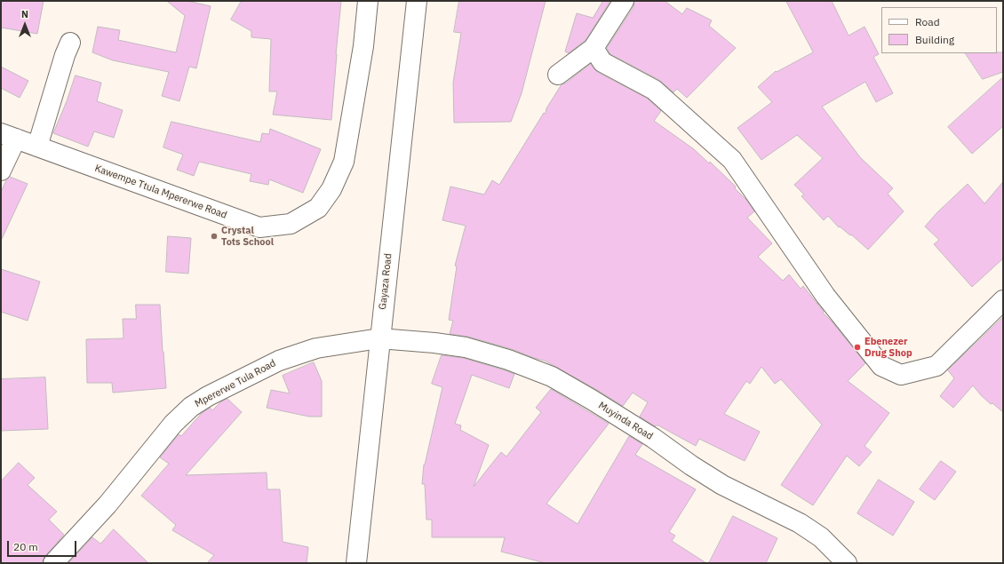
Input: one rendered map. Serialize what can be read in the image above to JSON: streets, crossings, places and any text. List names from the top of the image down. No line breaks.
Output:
{"streets":{"street":["Kawempe Ttula Mpererwe Road","Gayaza Road","Mpererwe Tula Road","Muyinda Road"]},"crossings":[["Gayaza Road","Mpererwe Tula Road"],["Gayaza Road","Muyinda Road"],["Mpererwe Tula Road","Muyinda Road"]],"places":["Crystal Tots School","Ebenezer Drug Shop"],"legend":["Road","Building"],"scale_bar":"20 m","north":"top"}
